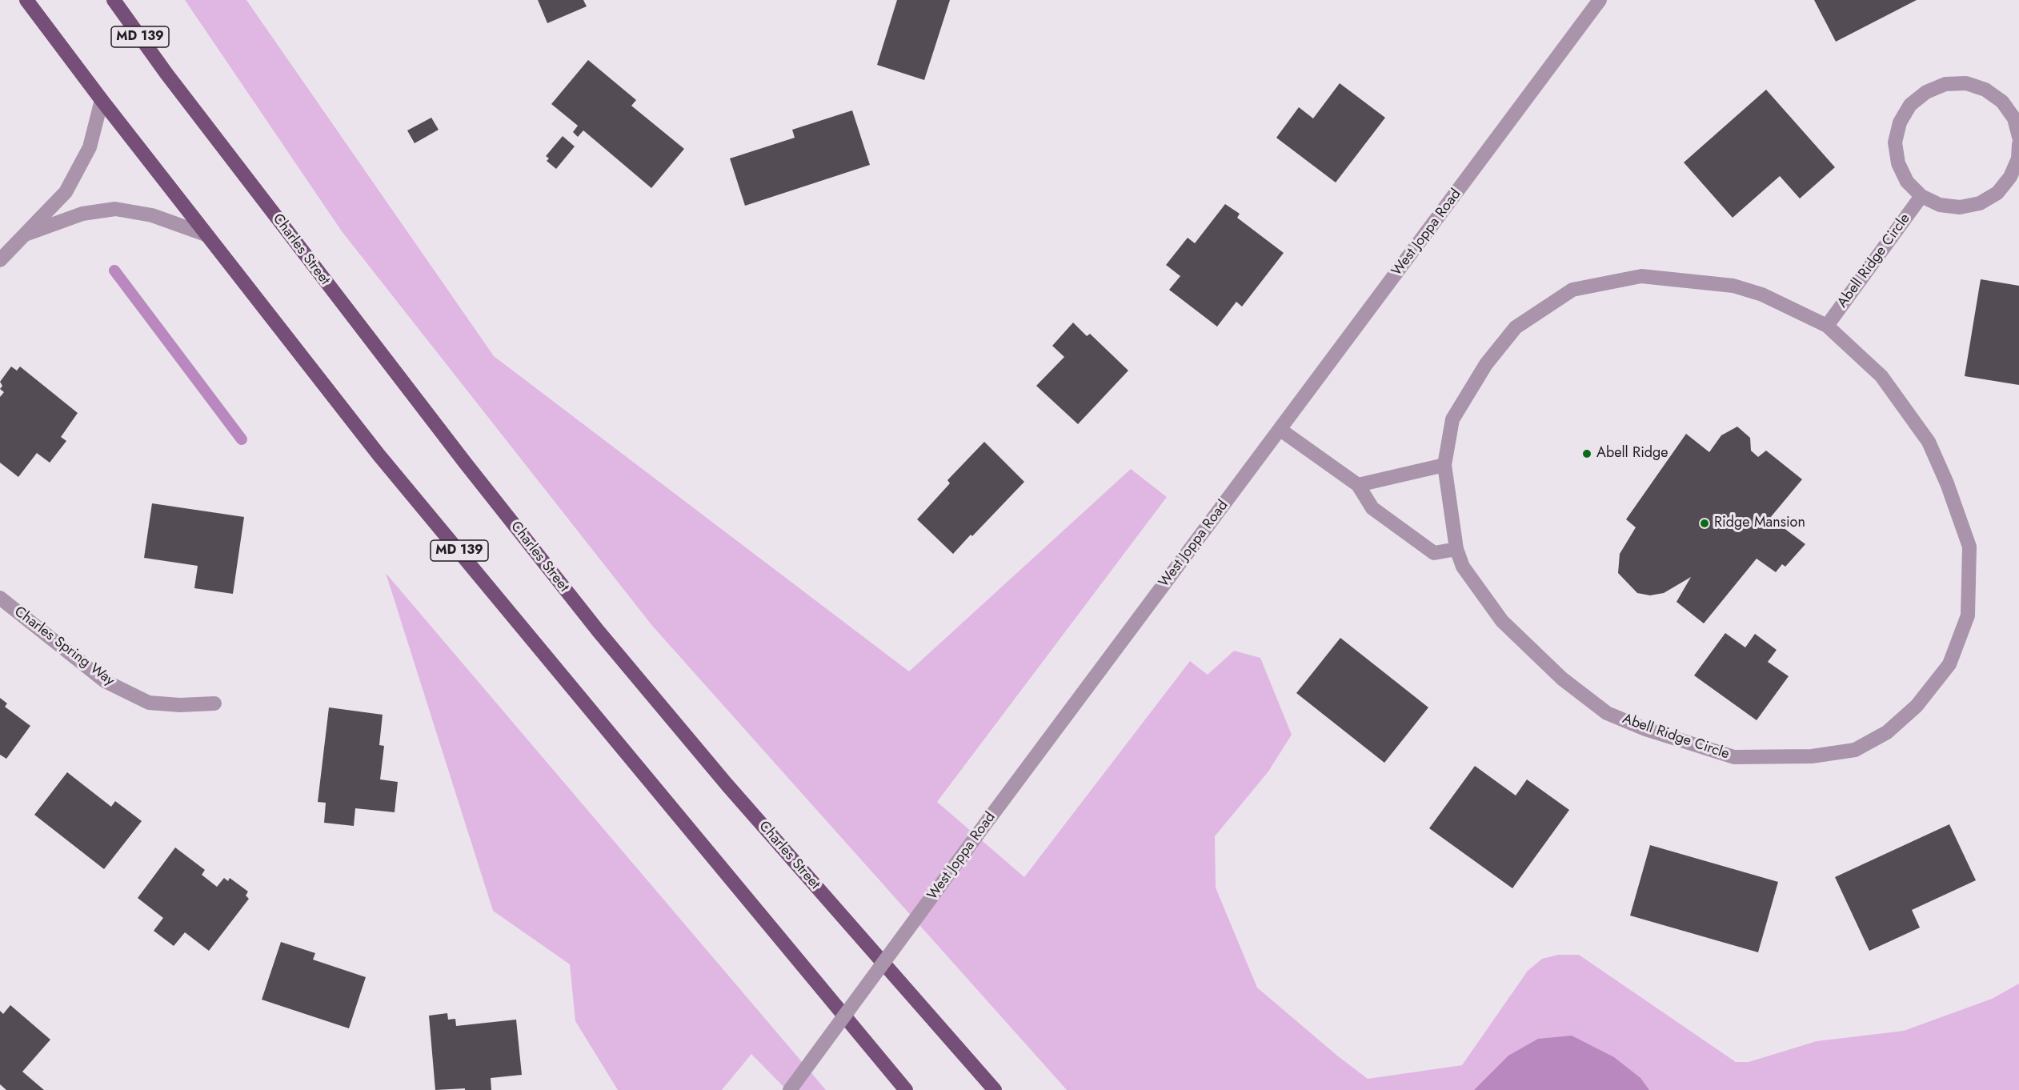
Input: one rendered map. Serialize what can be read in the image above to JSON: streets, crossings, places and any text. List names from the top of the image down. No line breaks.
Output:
{"streets":{"main road":["MD 139","Charles Street"],"street":["West Joppa Road","Abell Ridge Circle","Charles Spring Way"]},"places":["Abell Ridge","Ridge Mansion"]}
